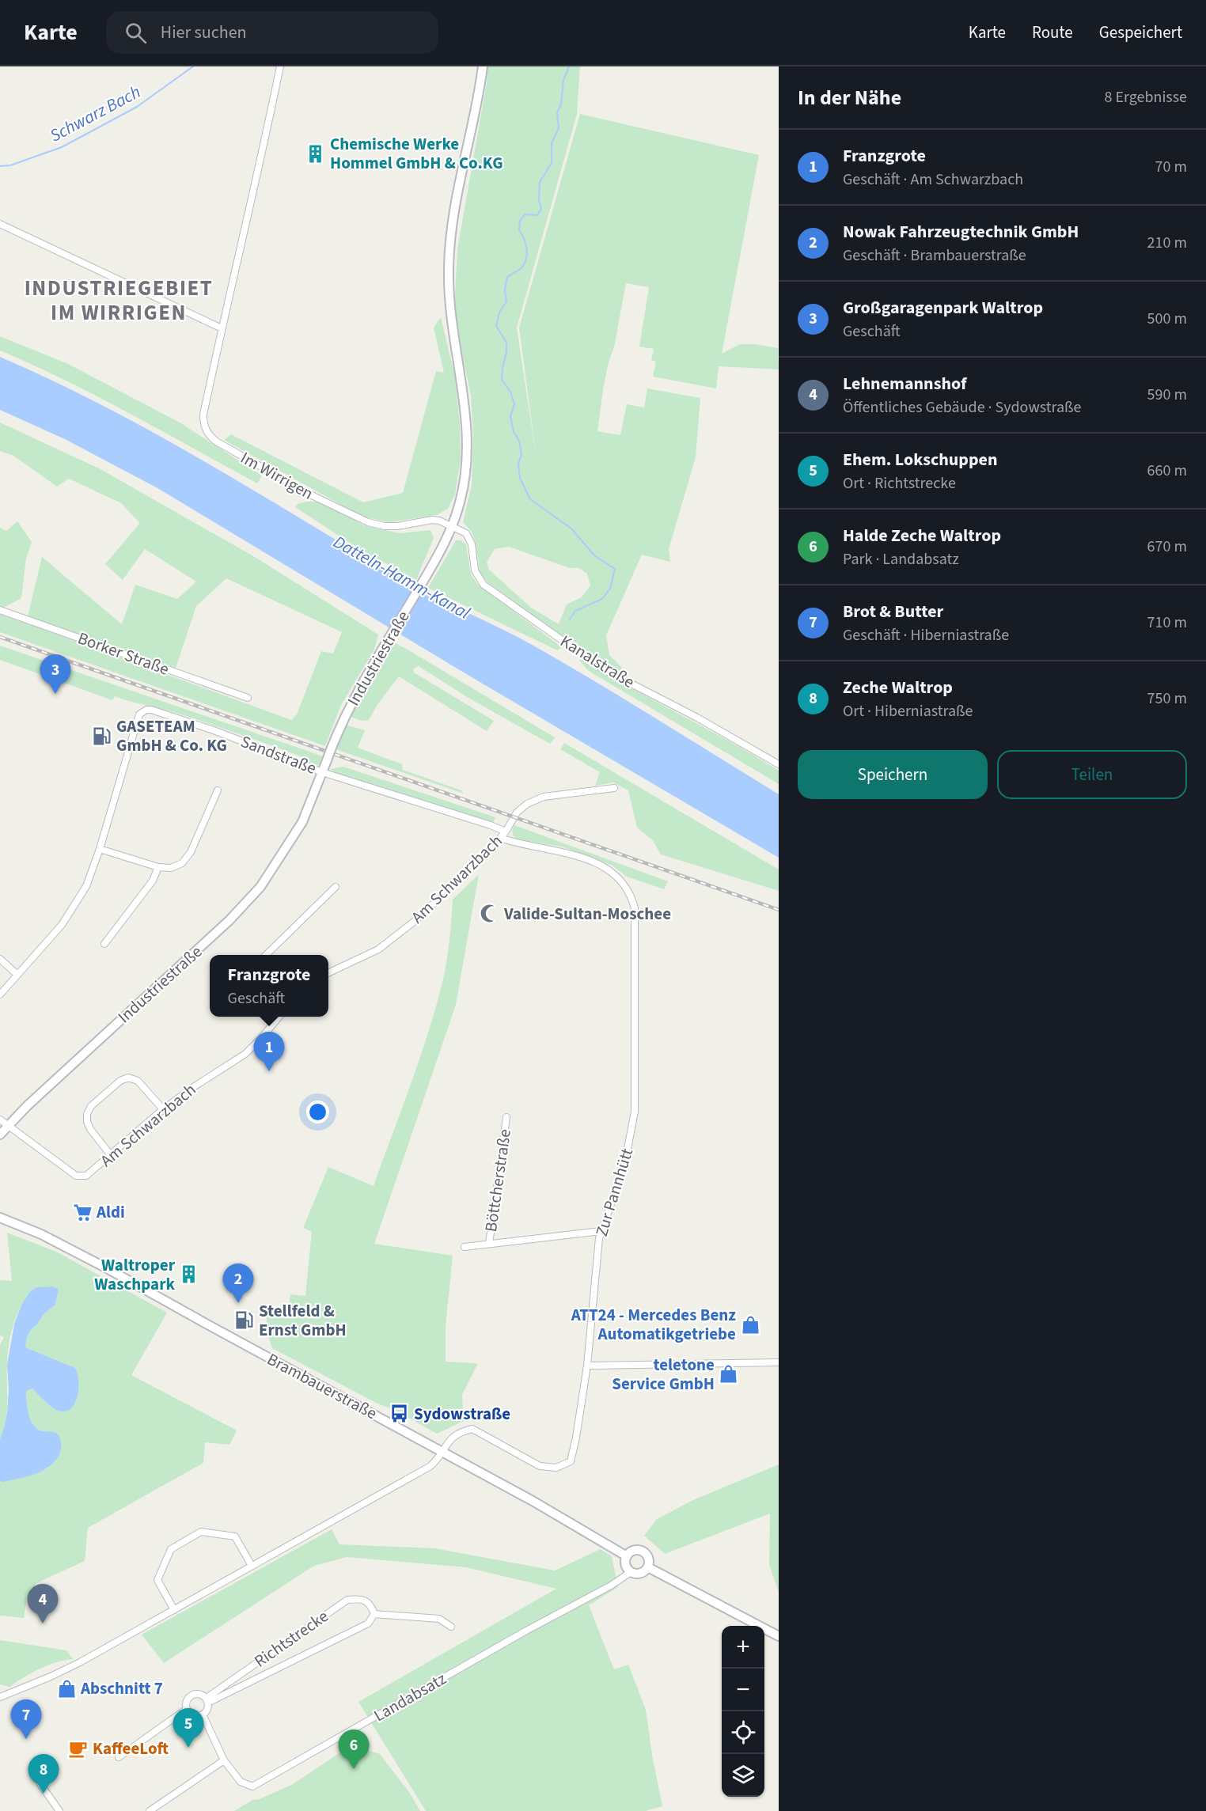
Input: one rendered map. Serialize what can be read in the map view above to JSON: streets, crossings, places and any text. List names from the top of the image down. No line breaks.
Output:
{"streets":{"main road":["Industriestraße","Brambauerstraße"],"street":["Im Wirrigen","Borker Straße","Kanalstraße","Sandstraße","Am Schwarzbach","Böttcherstraße","Zur Pannhütt","Richtstrecke","Landabsatz"]},"crossings":[["Im Wirrigen","Industriestraße"],["Im Wirrigen","Kanalstraße"],["Industriestraße","Kanalstraße"],["Industriestraße","Sandstraße"],["Industriestraße","Am Schwarzbach"],["Sandstraße","Am Schwarzbach"],["Am Schwarzbach","Zur Pannhütt"],["Böttcherstraße","Zur Pannhütt"],["Zur Pannhütt","Brambauerstraße"],["Brambauerstraße","Landabsatz"]],"districts":["INDUSTRIEGEBIET IM WIRRIGEN"],"water":["Schwarz Bach","Datteln-Hamm-Kanal"],"places":{"building":["Chemische Werke Hommel GmbH & Co.KG","Waltroper Waschpark"],"fuel station":["GASETEAM GmbH & Co. KG","Stellfeld & Ernst GmbH"],"mosque":["Valide-Sultan-Moschee"],"supermarket":["Aldi"],"shop":["ATT24 - Mercedes Benz Automatikgetriebe","teletone Service GmbH","Abschnitt 7"],"bus stop":["Sydowstraße"],"cafe":["KaffeeLoft"]},"page":{"header":"Karte","search":"Hier suchen","nav":["Karte","Route","Gespeichert"],"heading":["In der Nähe","8 Ergebnisse"],"list":[{"mark":"1","name":"Franzgrote","note":"Geschäft · Am Schwarzbach","value":"70 m"},{"mark":"2","name":"Nowak Fahrzeugtechnik GmbH","note":"Geschäft · Brambauerstraße","value":"210 m"},{"mark":"3","name":"Großgaragenpark Waltrop","note":"Geschäft","value":"500 m"},{"mark":"4","name":"Lehnemannshof","note":"Öffentliches Gebäude · Sydowstraße","value":"590 m"},{"mark":"5","name":"Ehem. Lokschuppen","note":"Ort · Richtstrecke","value":"660 m"},{"mark":"6","name":"Halde Zeche Waltrop","note":"Park · Landabsatz","value":"670 m"},{"mark":"7","name":"Brot & Butter","note":"Geschäft · Hiberniastraße","value":"710 m"},{"mark":"8","name":"Zeche Waltrop","note":"Ort · Hiberniastraße","value":"750 m"}],"pins":["3","1","2","4","7","5","6","8"],"buttons":["Speichern","Teilen"],"popup":["Franzgrote","Geschäft"],"map_buttons":["+","−"]}}
